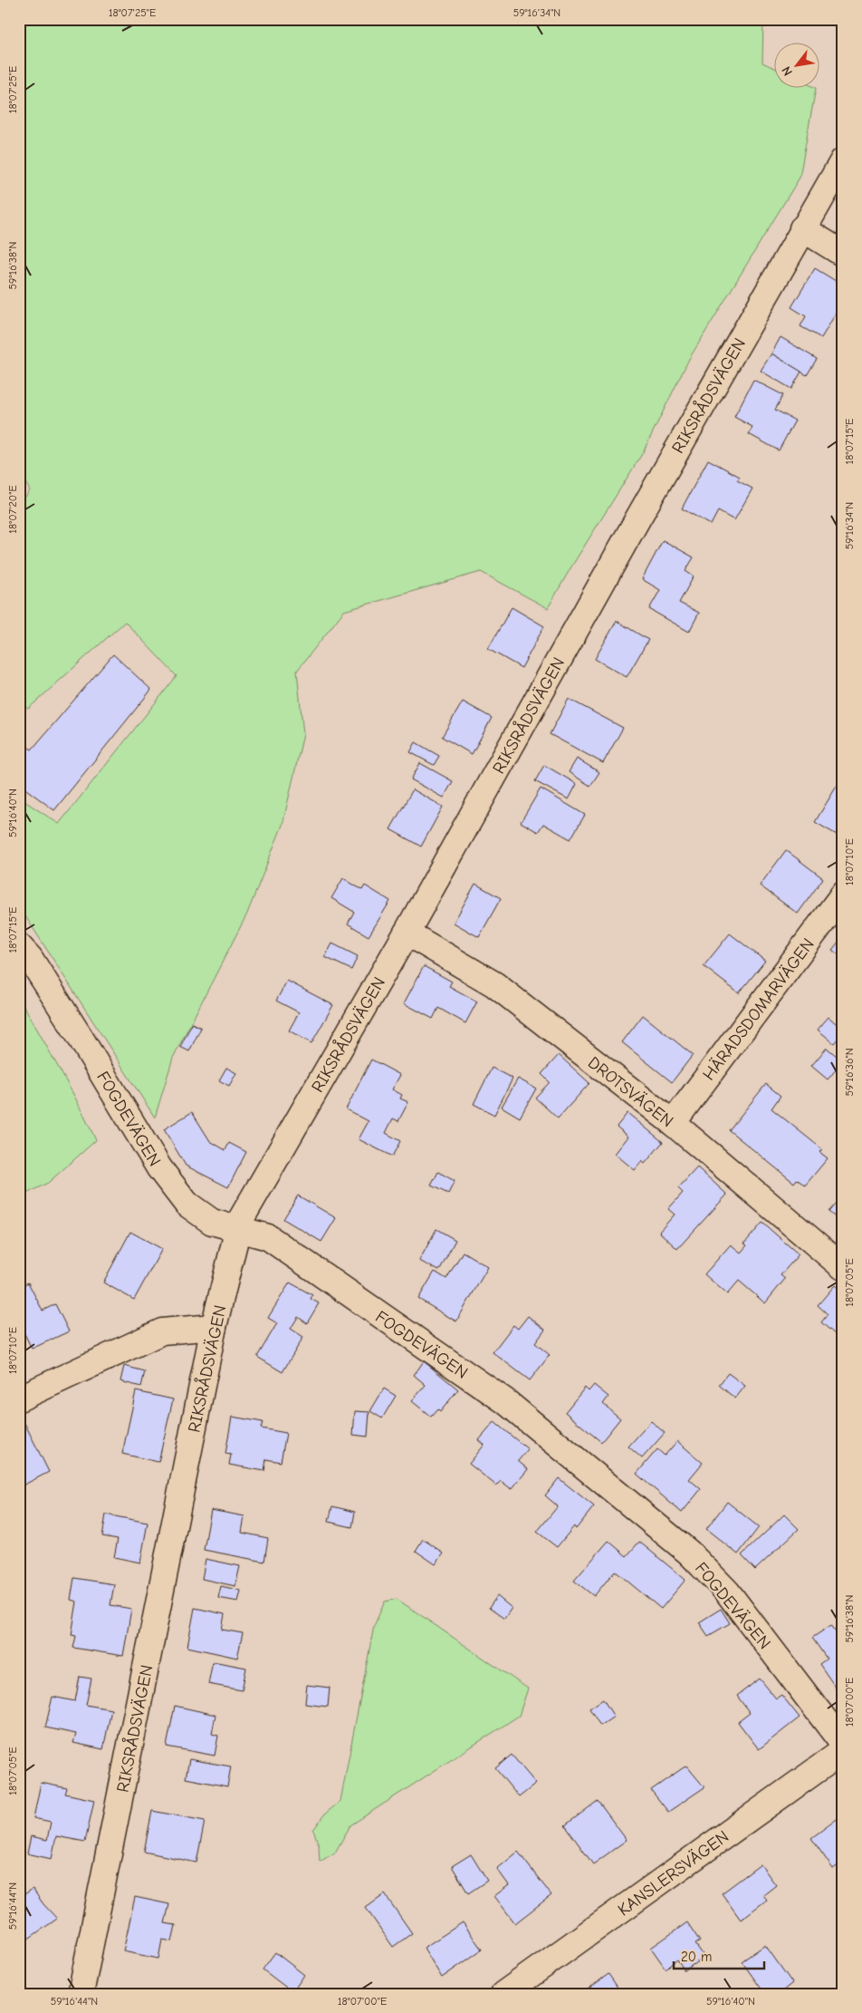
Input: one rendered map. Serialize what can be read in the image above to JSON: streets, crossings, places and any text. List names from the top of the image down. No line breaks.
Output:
{"streets":{"street":["RIKSRÅDSVÄGEN","HÄRADSDOMARVÄGEN","DROTSVÄGEN","FOGDEVÄGEN","KANSLERSVÄGEN"]},"crossings":[["RIKSRÅDSVÄGEN","DROTSVÄGEN"],["RIKSRÅDSVÄGEN","FOGDEVÄGEN"],["HÄRADSDOMARVÄGEN","DROTSVÄGEN"]],"scale_bar":"20 m","north":"bottom left","coordinates":["18°07'25\"E","59°16'34\"N","59°16'38\"N","18°07'15\"E","18°07'20\"E","59°16'40\"N","18°07'10\"E","59°16'36\"N","18°07'05\"E","18°07'00\"E","59°16'44\"N"]}
